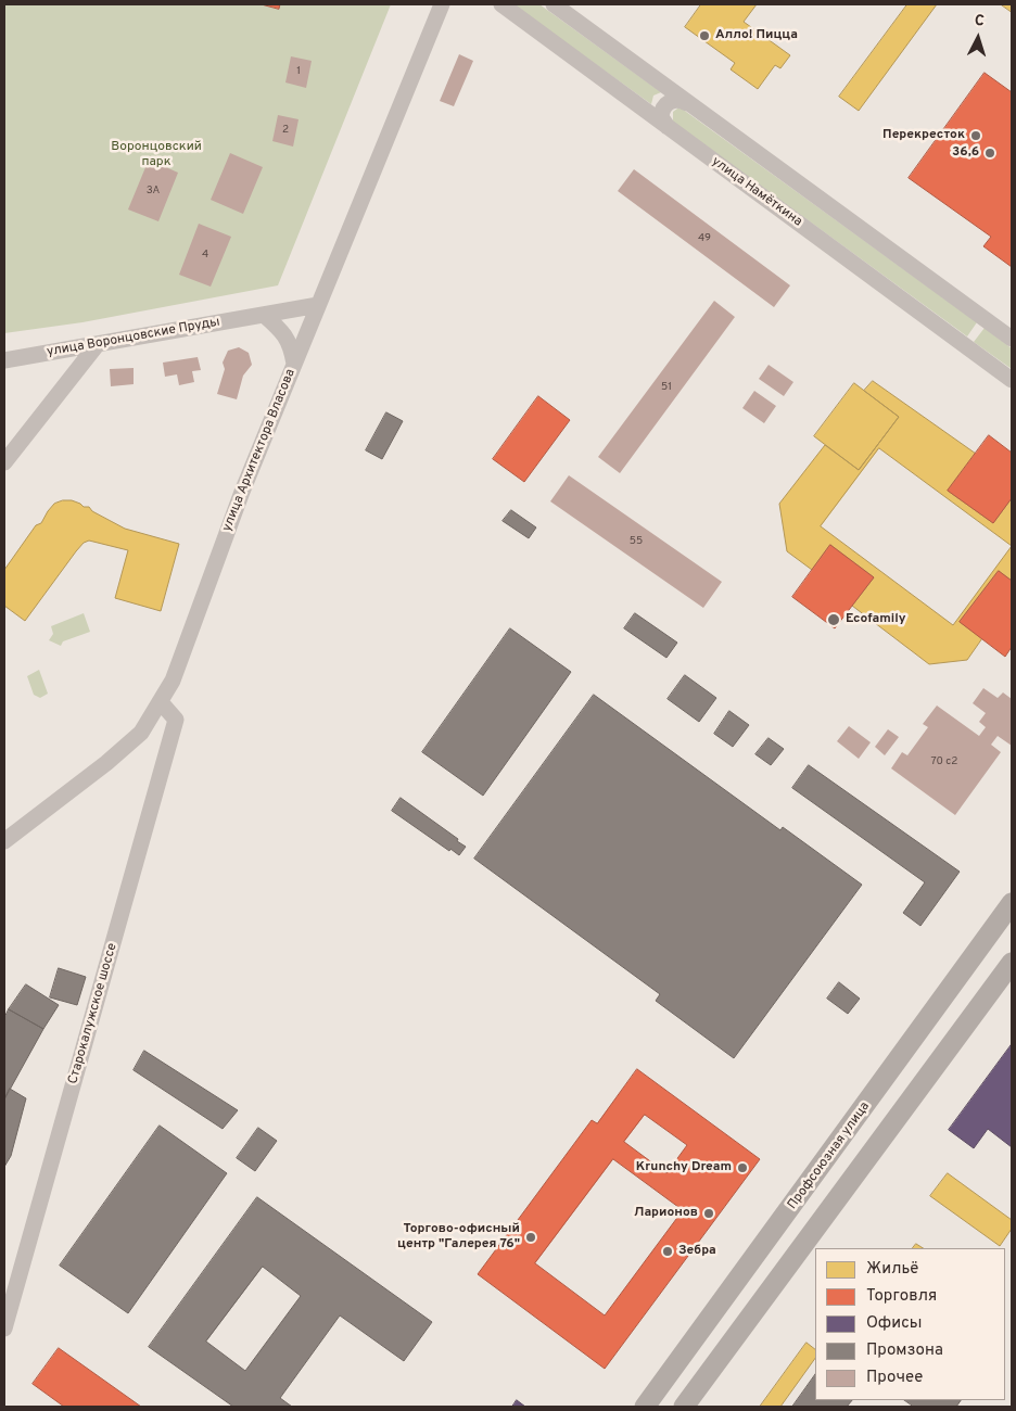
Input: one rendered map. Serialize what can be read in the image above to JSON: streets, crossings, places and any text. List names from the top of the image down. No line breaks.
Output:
{"streets":{"main road":["Профсоюзная улица"],"street":["улица Намёткина","улица Воронцовские Пруды","улица Архитектора Власова","Старокалужское шоссе"]},"crossings":[["улица Воронцовские Пруды","улица Архитектора Власова"],["улица Архитектора Власова","Старокалужское шоссе"]],"parks":["Воронцовский парк"],"places":["Алло! Пицца","Перекресток","36,6","Ecofamily","Krunchy Dream","Ларионов","Торгово-офисный центр \"Галерея 76\"","Зебра"],"house_numbers":["1","2","3А","49","4","51","55","70 с2"],"legend":["Жильё","Торговля","Офисы","Промзона","Прочее"],"north":"top"}
